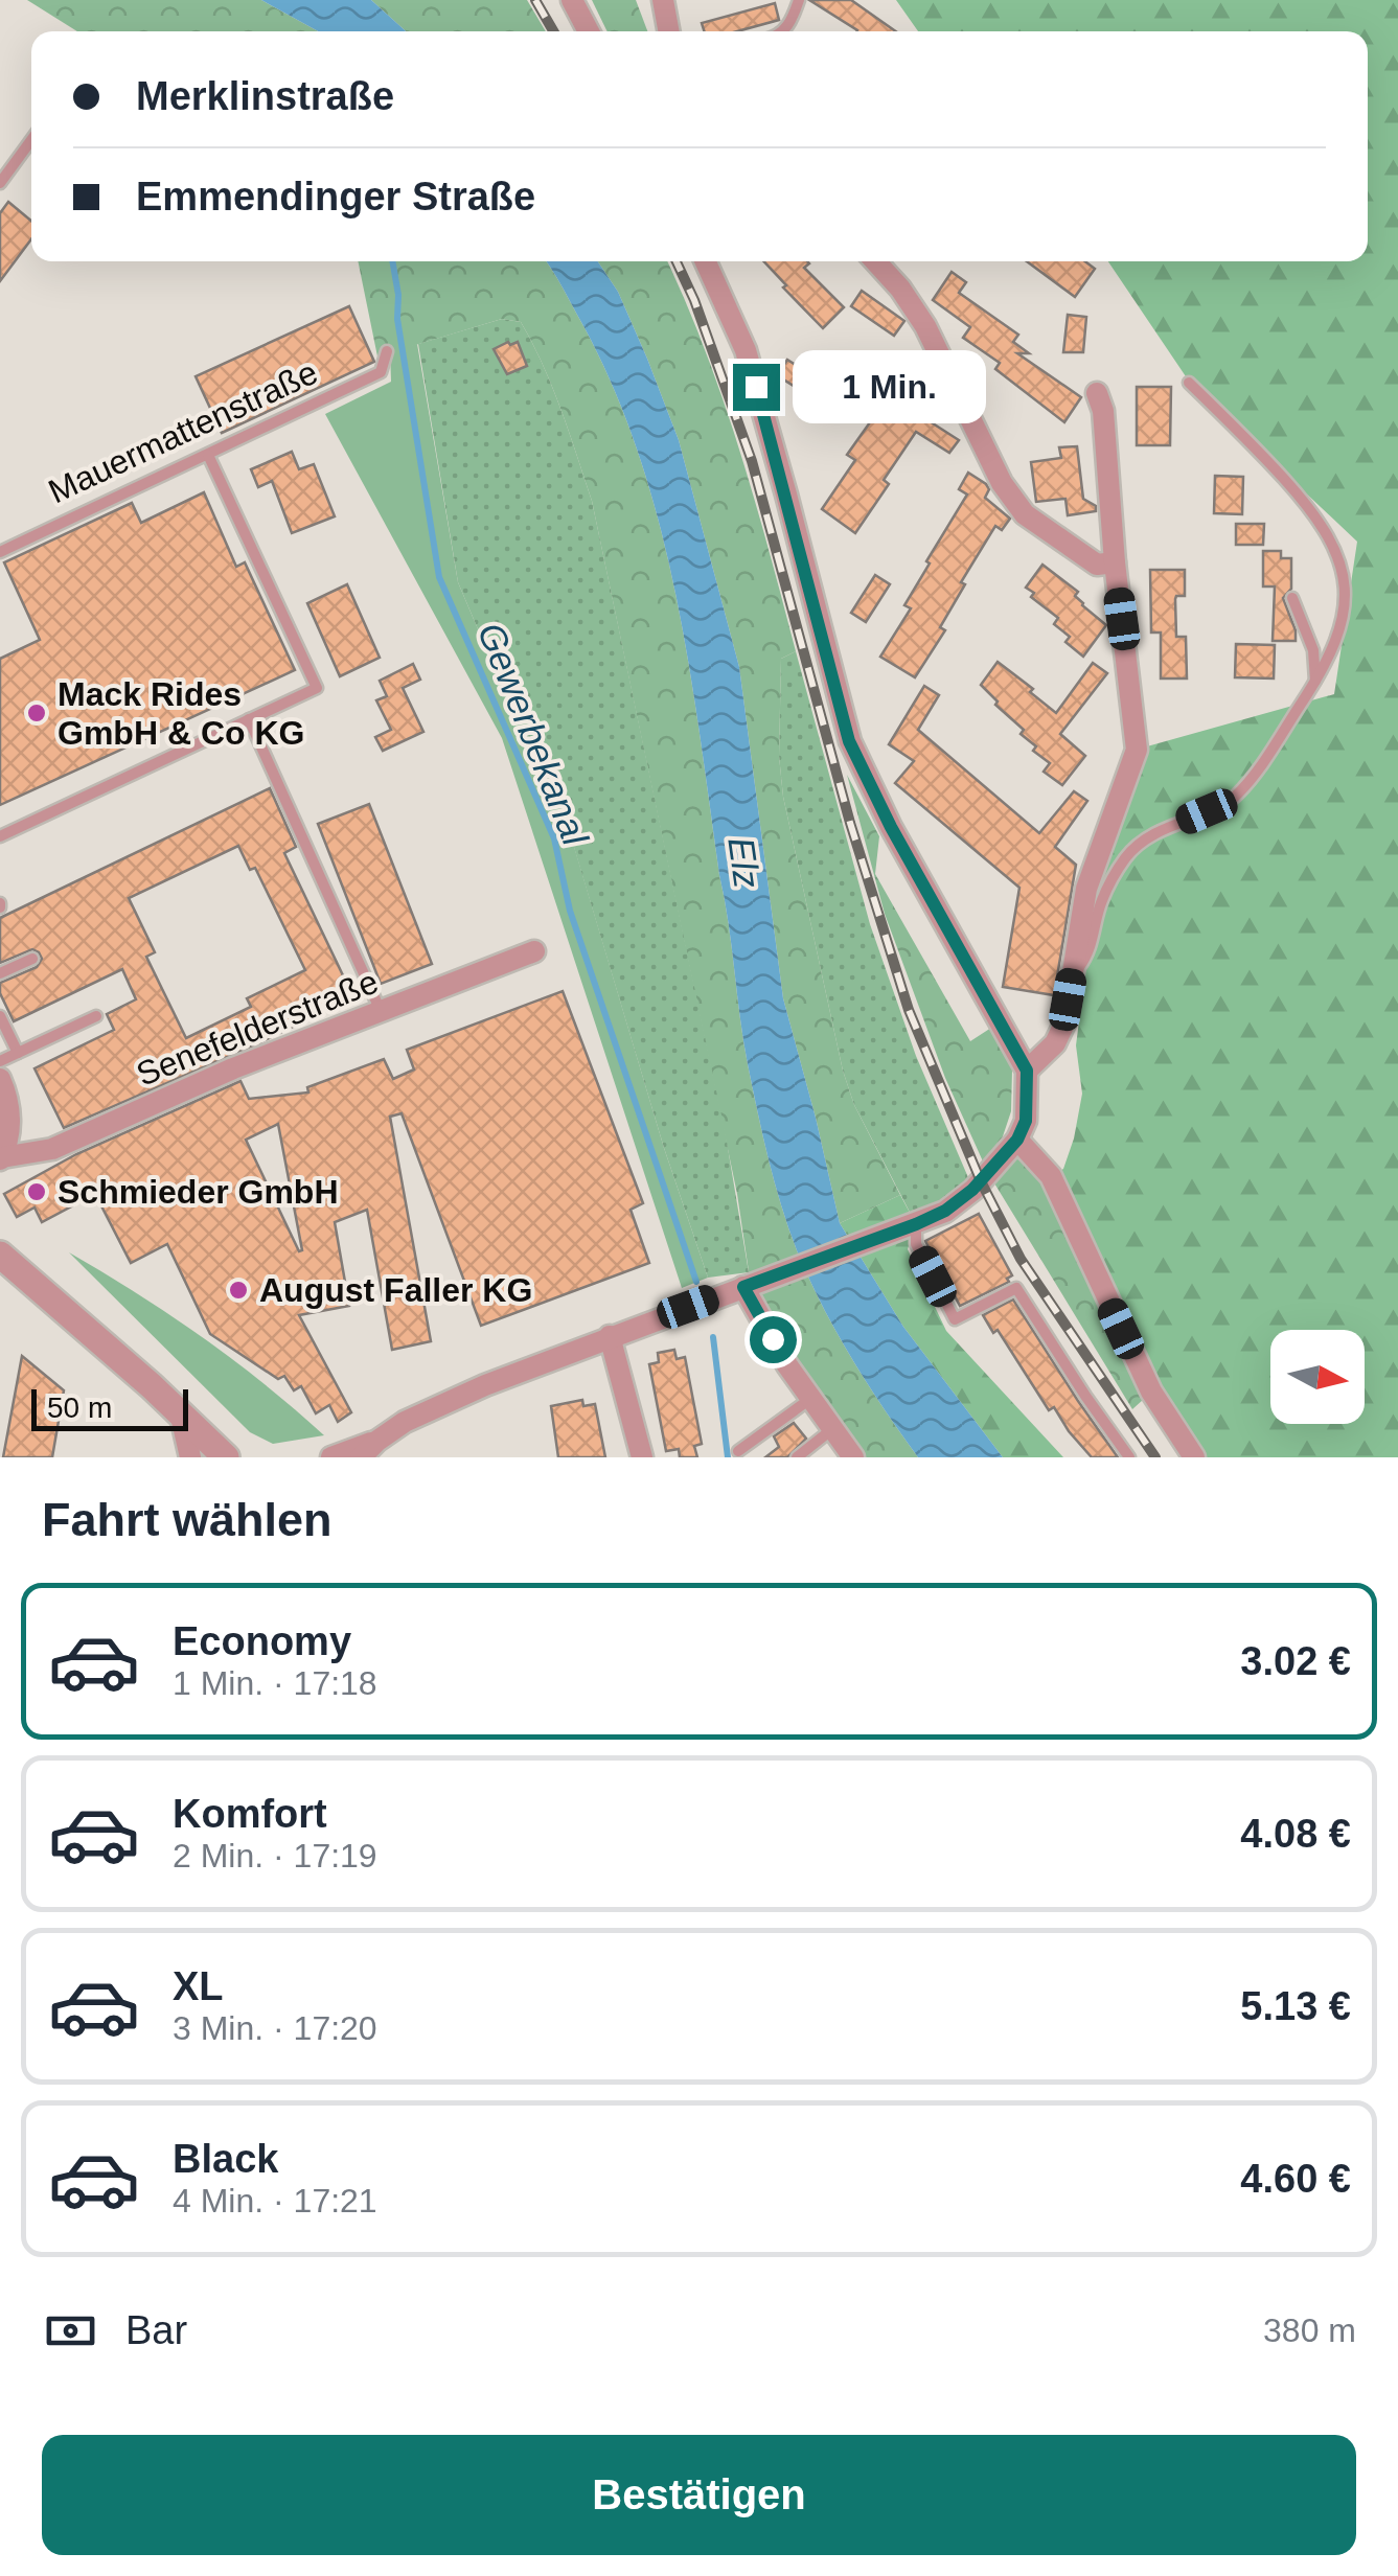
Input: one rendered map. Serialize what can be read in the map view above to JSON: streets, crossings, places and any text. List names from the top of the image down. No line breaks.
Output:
{"streets":{"street":["Senefelderstraße"],"lane":["Mauermattenstraße"]},"water":["Gewerbekanal","Elz"],"places":["Mack Rides GmbH & Co KG","Schmieder GmbH","August Faller KG"],"scale_bar":"50 m","north":"right","page":{"banner":["Merklinstraße","Emmendinger Straße"],"bubble":"1 Min.","scale":"50 m","heading":"Fahrt wählen","list":[{"name":"Economy","note":"1 Min. · 17:18","value":"3.02 €"},{"name":"Komfort","note":"2 Min. · 17:19","value":"4.08 €"},{"name":"XL","note":"3 Min. · 17:20","value":"5.13 €"},{"name":"Black","note":"4 Min. · 17:21","value":"4.60 €"}],"pay":["Bar","380 m"],"buttons":"Bestätigen"}}
